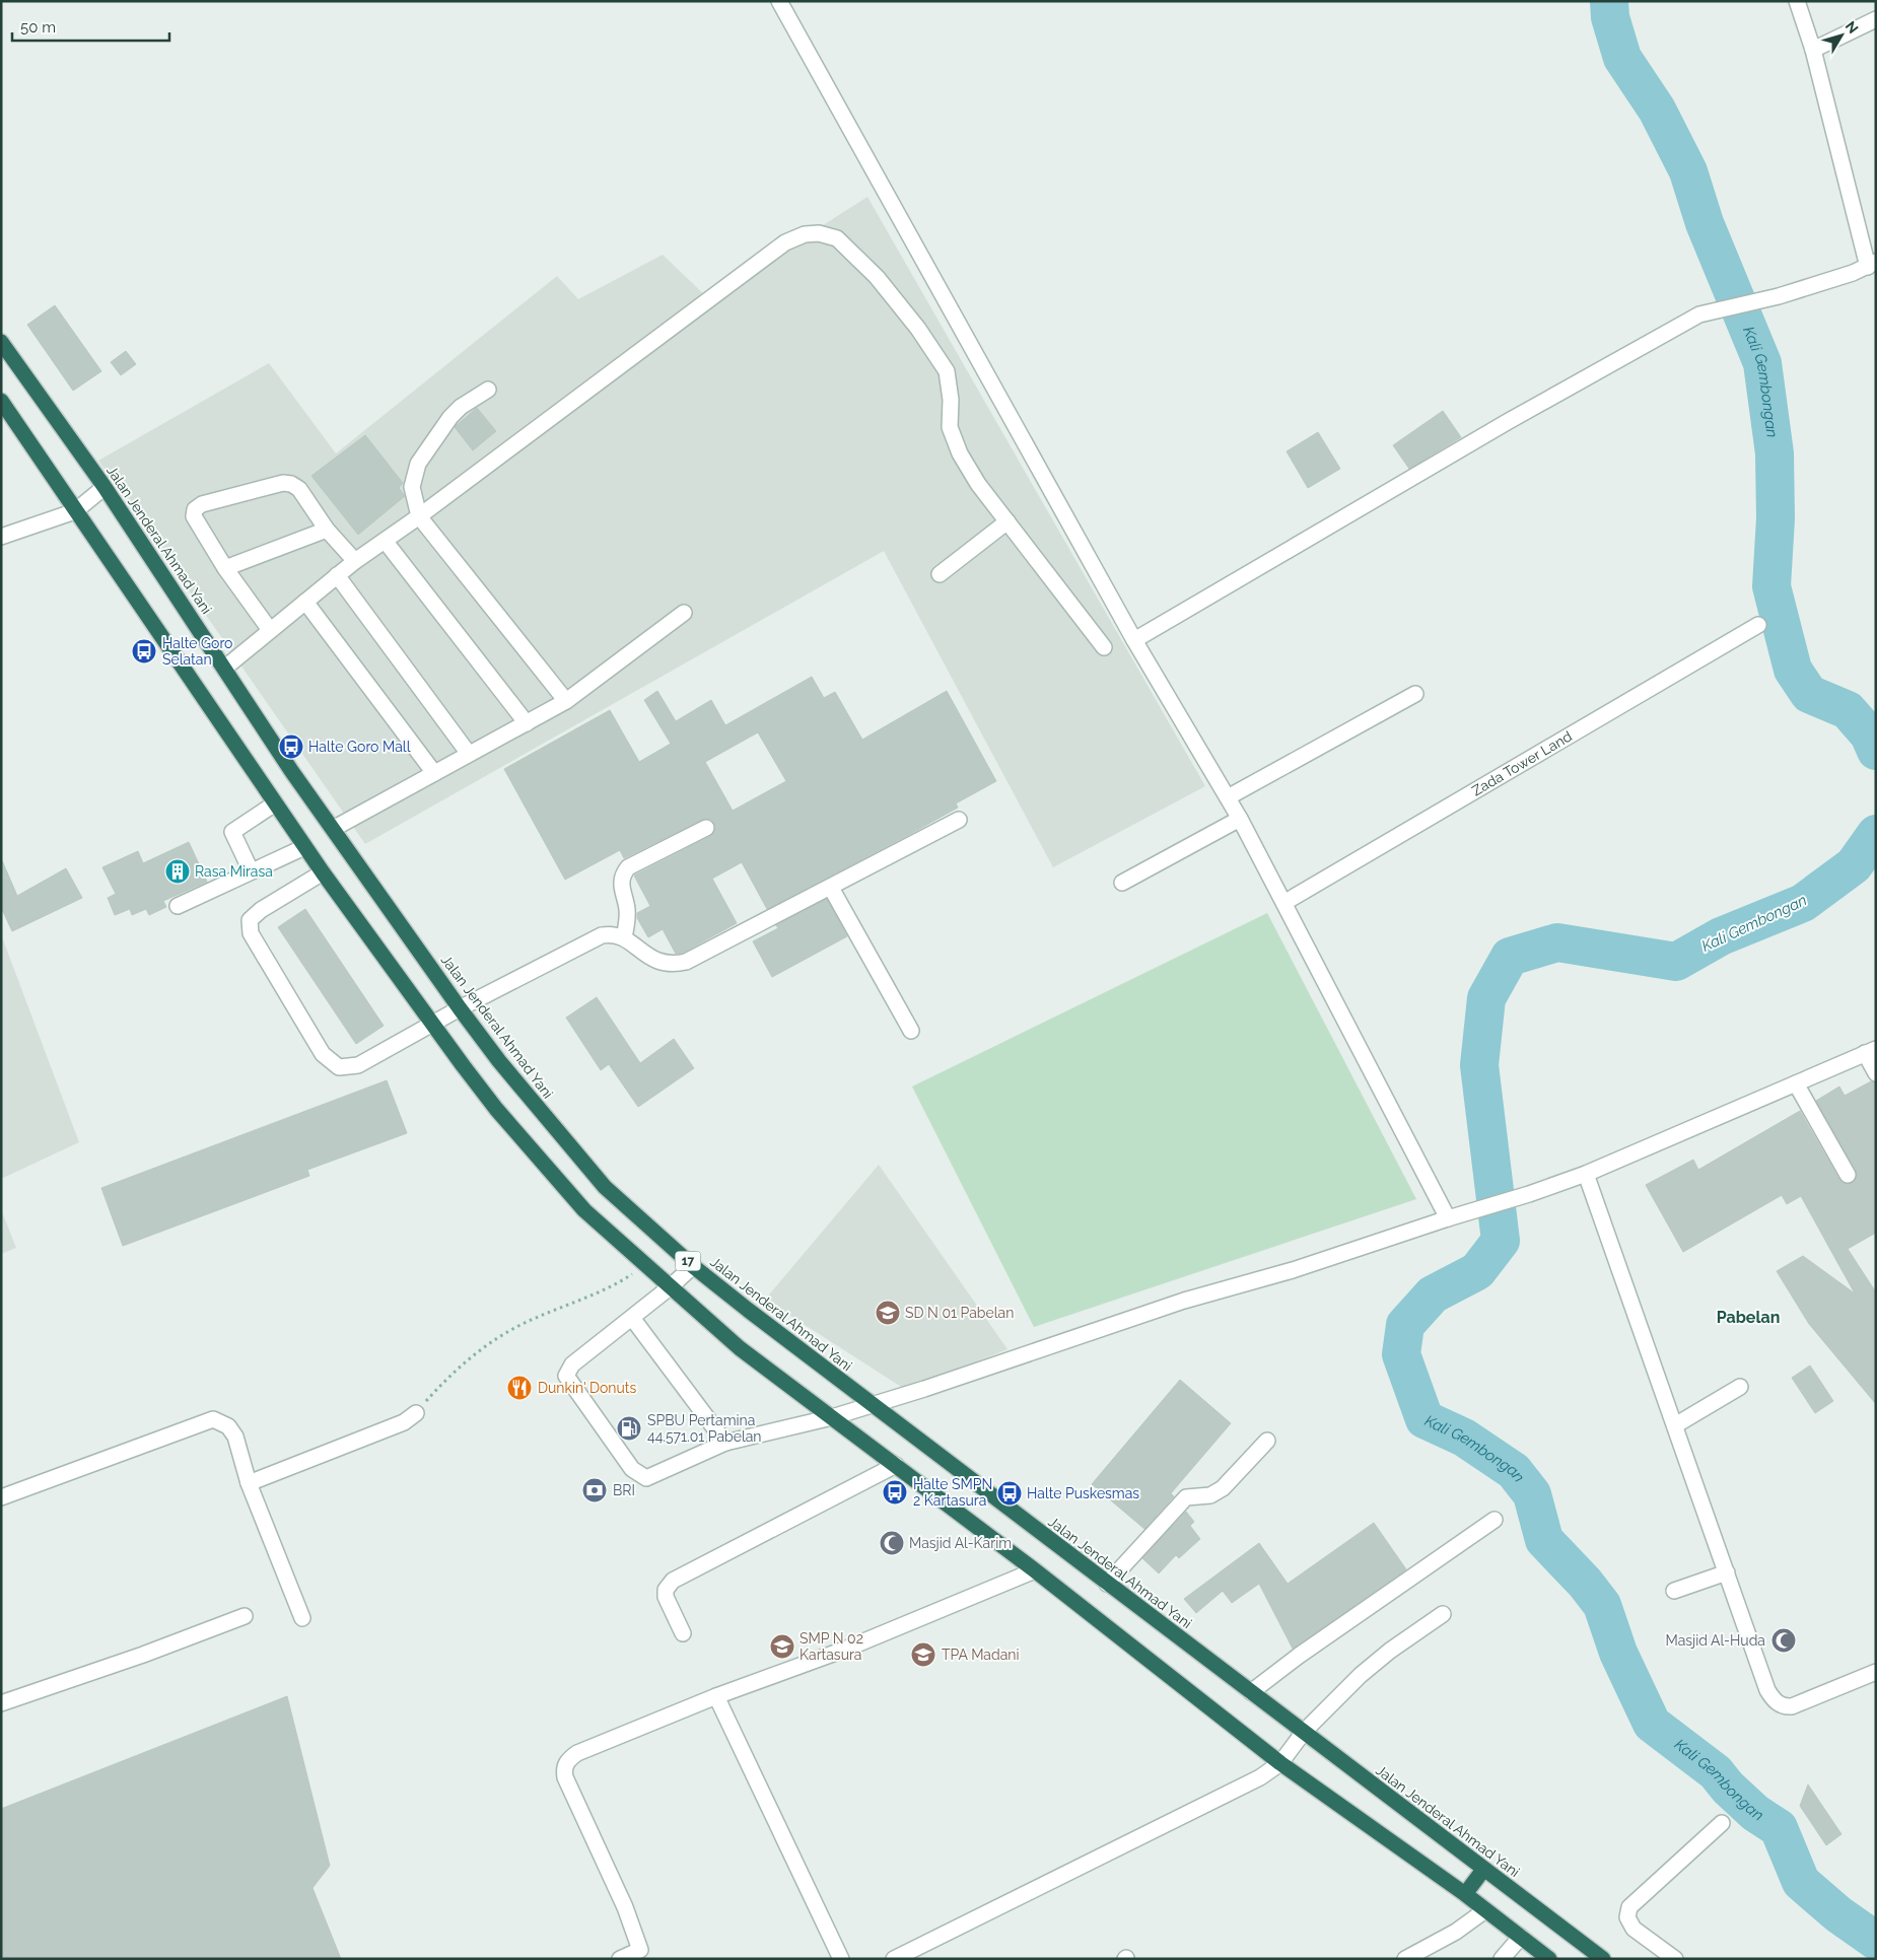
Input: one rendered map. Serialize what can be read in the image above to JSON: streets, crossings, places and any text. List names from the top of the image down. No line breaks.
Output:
{"streets":{"highway":["Jalan Jenderal Ahmad Yani","17"],"street":["Zada Tower Land"]},"districts":["Pabelan"],"water":["Kali Gembongan"],"places":{"bus stop":["Halte Goro Selatan","Halte Goro Mall","Halte SMPN 2 Kartasura","Halte Puskesmas"],"building":["Rasa Mirasa"],"school or university":["SD N 01 Pabelan","SMP N 02 Kartasura","TPA Madani"],"restaurant":["Dunkin' Donuts"],"fuel station":["SPBU Pertamina 44.571.01 Pabelan"],"bank":["BRI"],"mosque":["Masjid Al-Karim","Masjid Al-Huda"]},"scale_bar":"50 m","north":"top right"}
